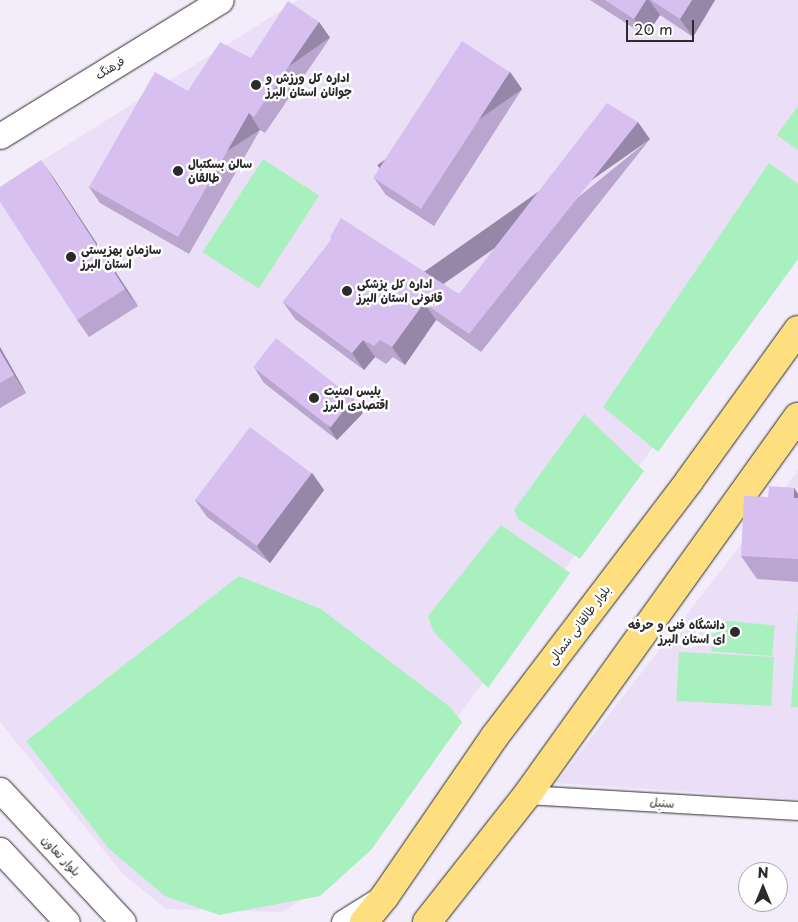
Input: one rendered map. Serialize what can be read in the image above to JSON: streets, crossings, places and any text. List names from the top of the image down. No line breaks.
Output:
{"streets":{"main road":["فرهنگ","بلوار طالقانی شمالی","بلوار تعاون"],"street":["سنبل"]},"places":["اداره کل ورزش و جوانان استان البرز","سالن بسکتبال طالقان","سازمان بهزیستی استان البرز","اداره کل پزشکی قانونی استان البرز","پلیس امنیت اقتصادی البرز","دانشگاه فنی و حرفه ای استان البرز"],"scale_bar":"20 m","north":"top"}
